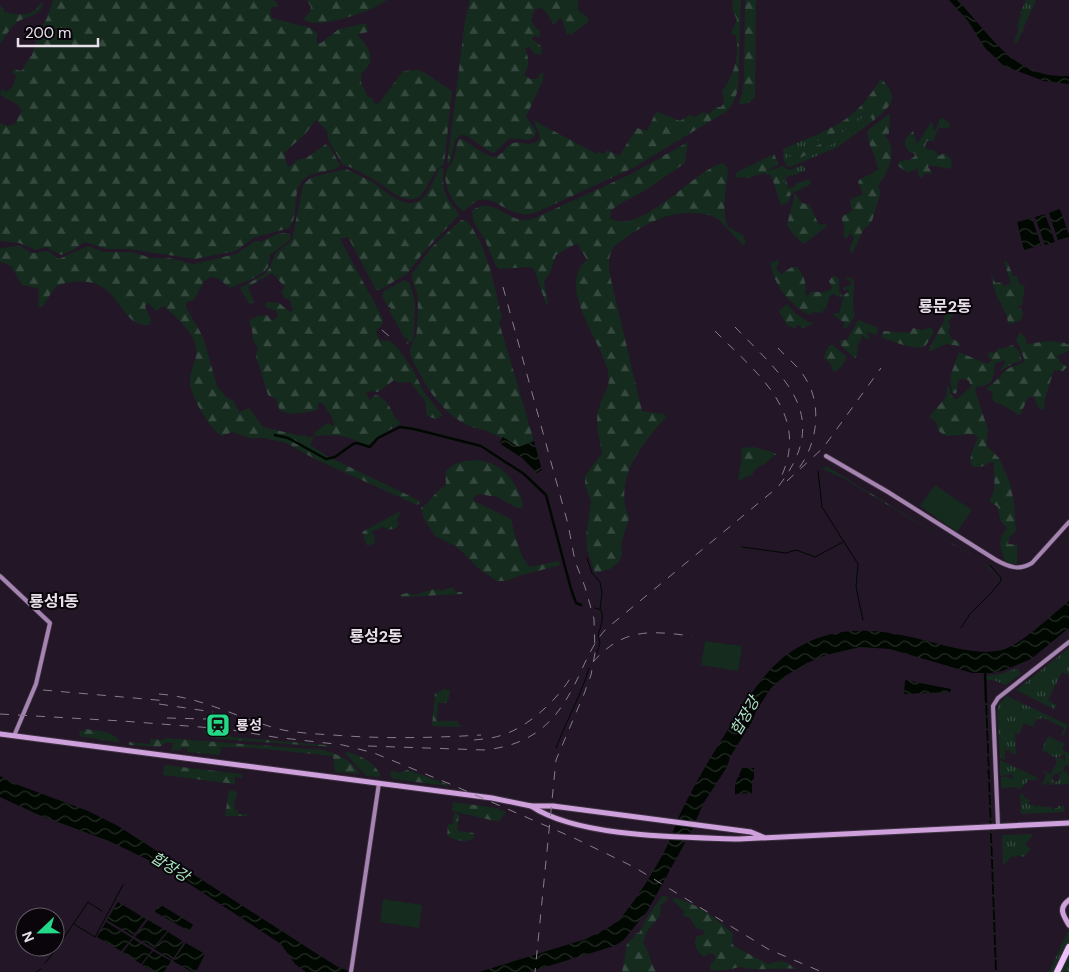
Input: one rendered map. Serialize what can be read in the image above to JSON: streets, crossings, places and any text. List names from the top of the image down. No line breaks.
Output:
{"districts":["룡문2동","룡성1동","룡성2동"],"water":["합장강"],"places":{"station":["룡성"]},"scale_bar":"200 m","north":"left"}
